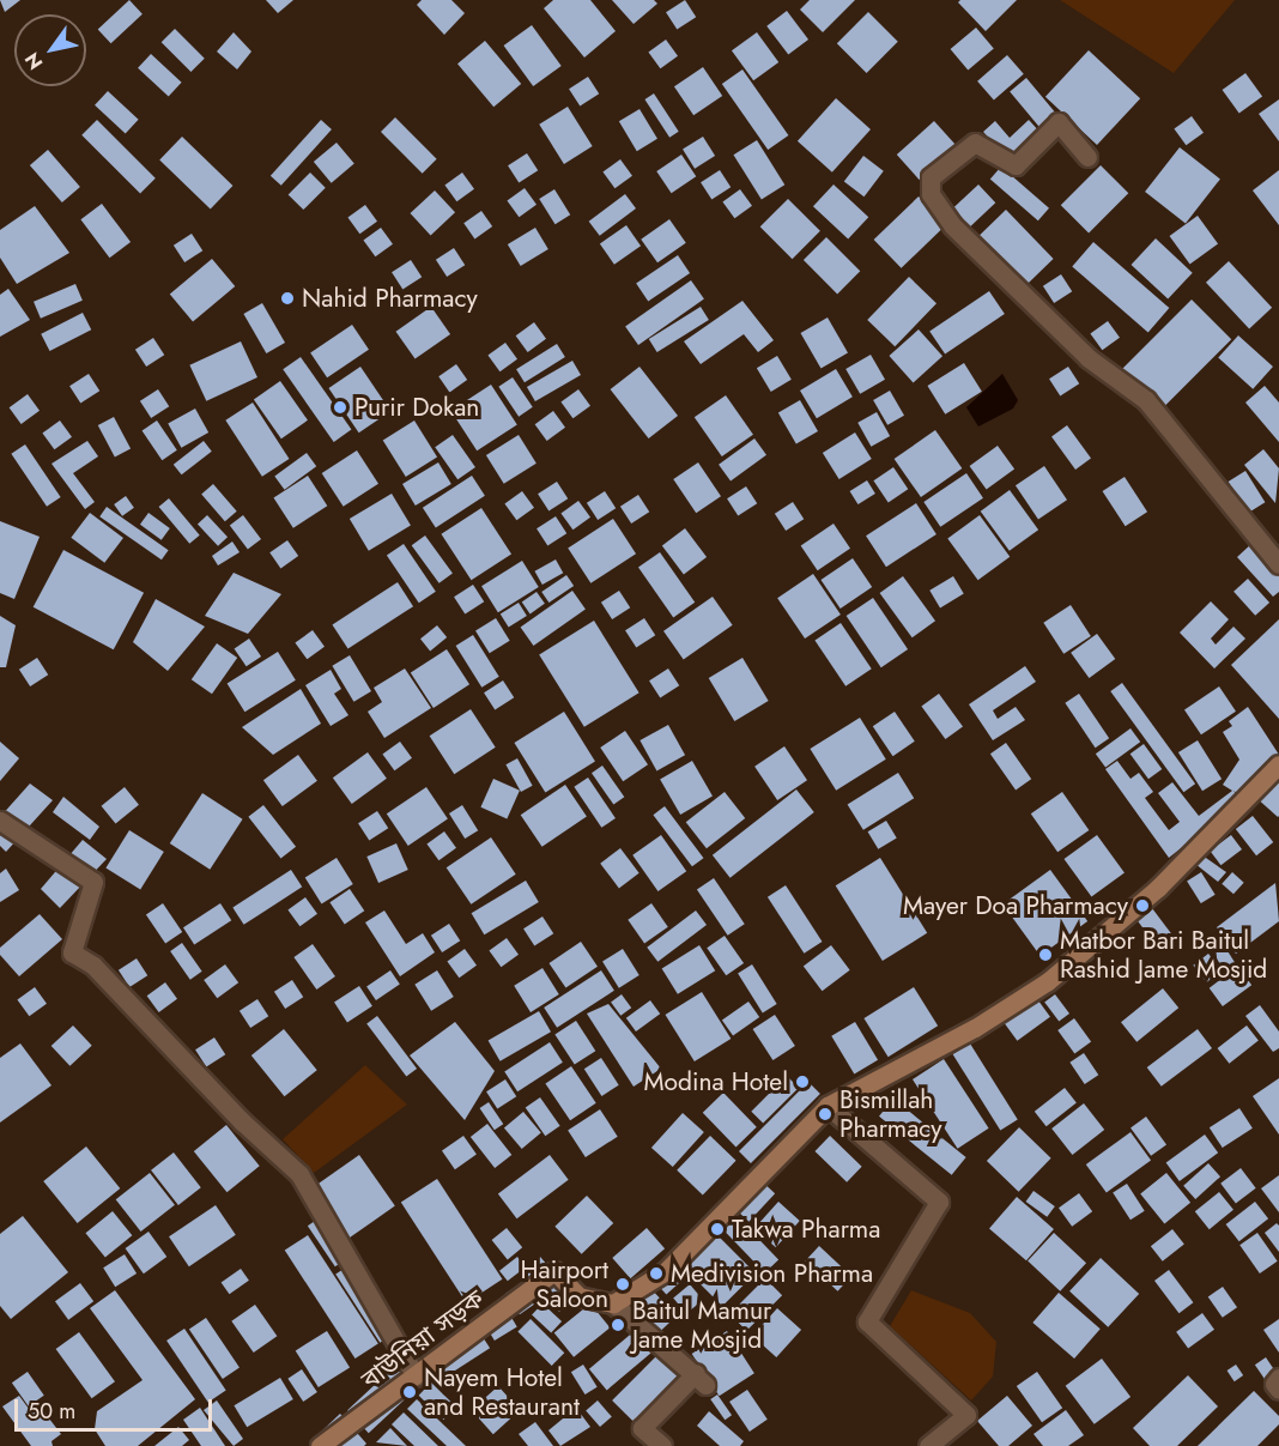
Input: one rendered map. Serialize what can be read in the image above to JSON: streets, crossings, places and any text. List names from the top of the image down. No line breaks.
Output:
{"streets":{"street":["বাউনিয়া সড়ক"]},"places":["Nahid Pharmacy","Purir Dokan","Mayer Doa Pharmacy","Matbor Bari Baitul Rashid Jame Mosjid","Modina Hotel","Bismillah Pharmacy","Takwa Pharma","Medivision Pharma","Hairport Saloon","Baitul Mamur Jame Mosjid","Nayem Hotel and Restaurant"],"scale_bar":"50 m","north":"bottom left"}
